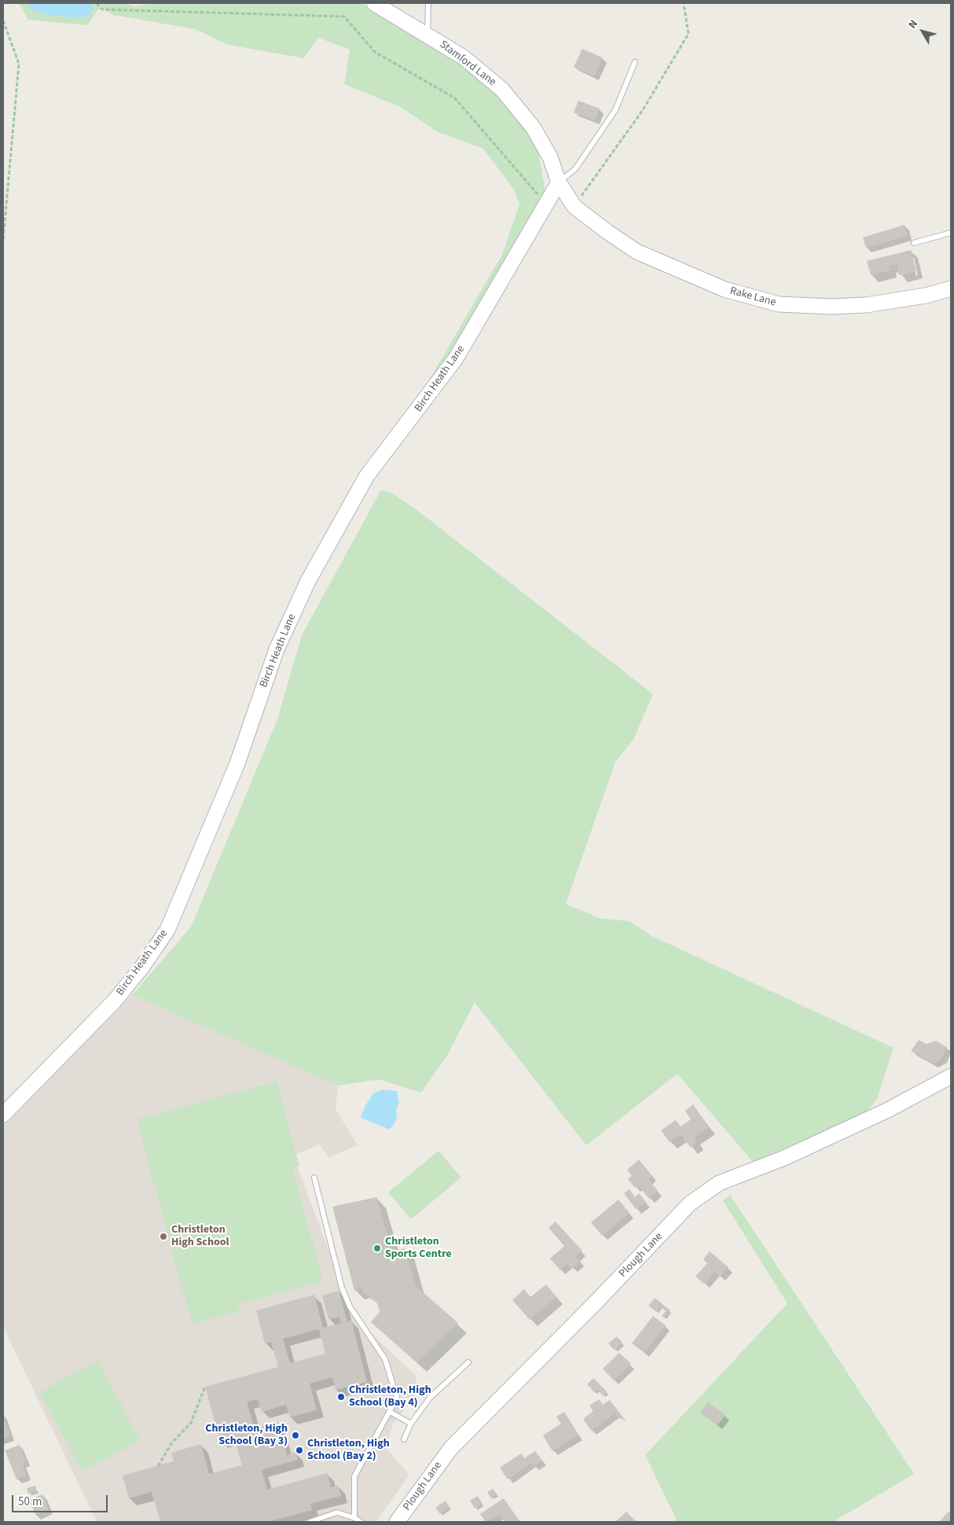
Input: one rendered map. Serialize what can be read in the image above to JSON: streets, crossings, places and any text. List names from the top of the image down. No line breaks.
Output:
{"streets":{"street":["Stamford Lane","Rake Lane","Birch Heath Lane","Plough Lane"]},"crossings":[["Stamford Lane","Rake Lane"],["Stamford Lane","Birch Heath Lane"]],"places":["Christleton High School","Christleton Sports Centre","Christleton, High School (Bay 4)","Christleton, High School (Bay 3)","Christleton, High School (Bay 2)"],"scale_bar":"50 m","north":"top left"}
